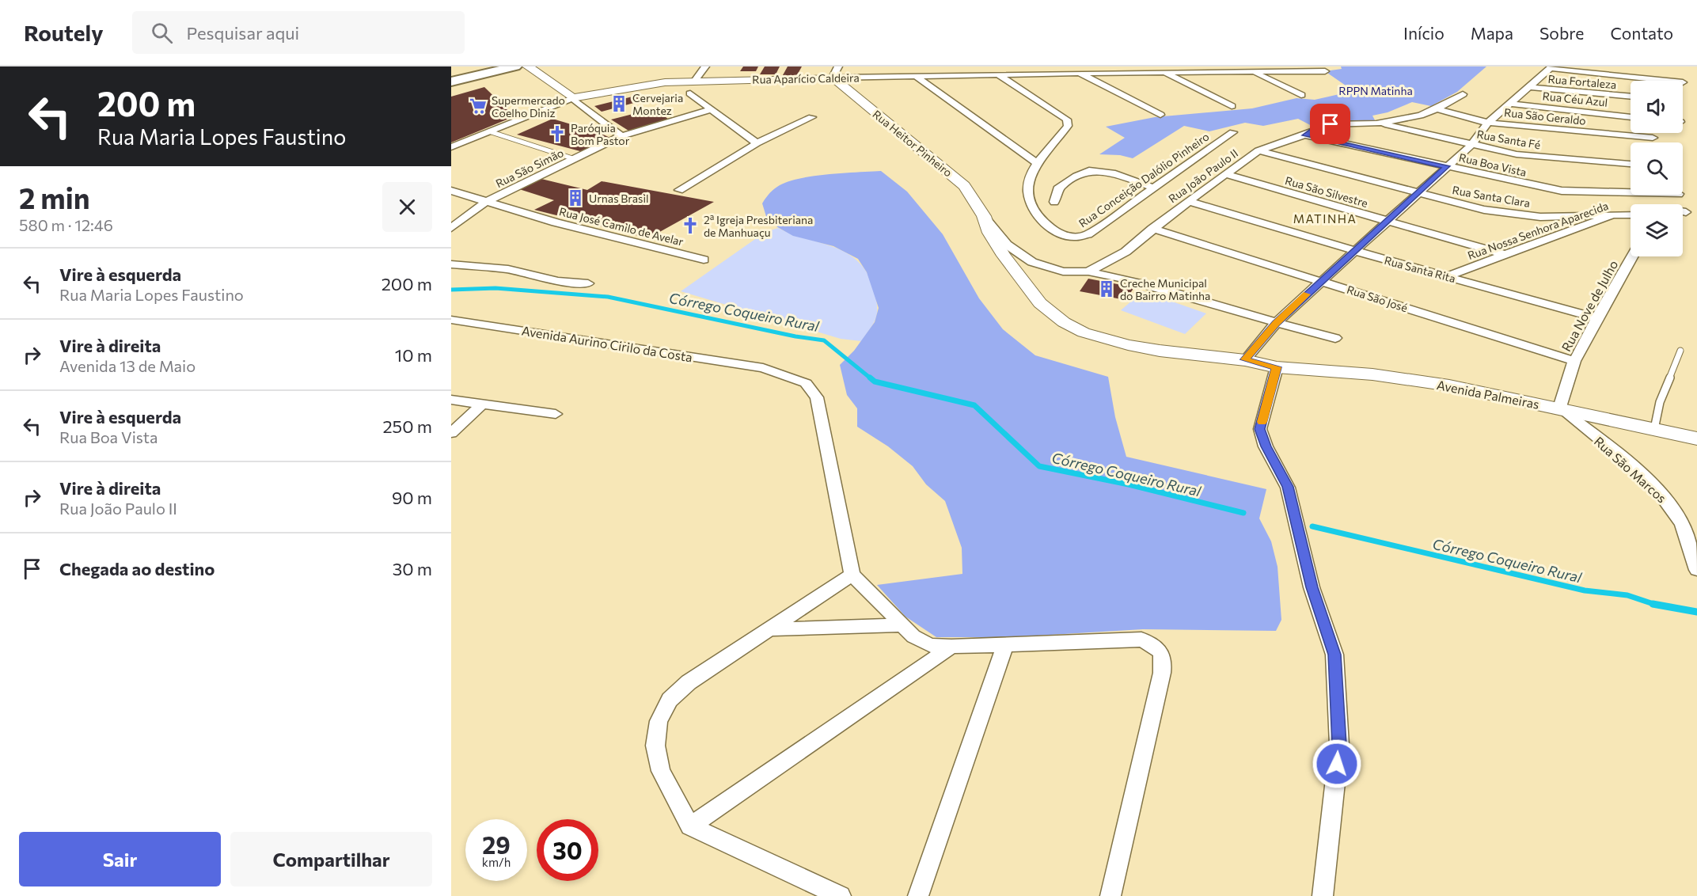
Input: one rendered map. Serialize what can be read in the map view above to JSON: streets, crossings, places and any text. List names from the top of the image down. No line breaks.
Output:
{"streets":{"street":["Rua Aparício Caldeira","Rua Fortaleza","Rua Céu Azul","Rua São Geraldo","Rua Santa Fé","Rua Heitor Pinheiro","Rua Boa Vista","Rua São Simão","Rua João Paulo II","Rua Conceição Dalólio Pinheiro","Rua São Silvestre","Rua Santa Clara","Rua José Camilo de Avelar","Rua Nossa Senhora Aparecida","Rua Santa Rita","Rua São José","Rua Nove de Julho","Avenida Aurino Cirilo da Costa","Avenida Palmeiras","Rua São Marcos"]},"crossings":[["Rua Aparício Caldeira","Rua Heitor Pinheiro"],["Rua Aparício Caldeira","Rua Conceição Dalólio Pinheiro"],["Rua São Geraldo","Rua João Paulo II"],["Rua Santa Fé","Rua João Paulo II"],["Rua Heitor Pinheiro","Rua João Paulo II"],["Rua Heitor Pinheiro","Avenida Palmeiras"],["Rua Boa Vista","Rua João Paulo II"],["Rua São Simão","Rua José Camilo de Avelar"],["Rua João Paulo II","Rua São Silvestre"],["Rua João Paulo II","Rua Santa Clara"],["Rua João Paulo II","Rua Santa Rita"],["Rua João Paulo II","Rua São José"],["Rua São Silvestre","Rua Nossa Senhora Aparecida"],["Rua Santa Clara","Rua Nossa Senhora Aparecida"],["Rua Nossa Senhora Aparecida","Rua Santa Rita"],["Rua Santa Rita","Rua Nove de Julho"],["Rua São José","Rua Nove de Julho"],["Rua Nove de Julho","Avenida Palmeiras"],["Rua Nove de Julho","Rua São Marcos"],["Avenida Palmeiras","Rua São Marcos"]],"districts":["MATINHA"],"water":["Córrego Coqueiro Rural"],"parks":["RPPN Matinha"],"places":{"building":["Cervejaria Montez","Urnas Brasil","Creche Municipal do Bairro Matinha"],"supermarket":["Supermercado Coelho Diniz"],"church":["Paróquia Bom Pastor","2ª Igreja Presbiteriana de Manhuaçu"]},"page":{"header":"Routely","search":"Pesquisar aqui","nav":["Início","Mapa","Sobre","Contato"],"turn":["200 m","Rua Maria Lopes Faustino"],"heading":["2 min","580 m · 12:46"],"list":[{"name":"Vire à esquerda","note":"Rua Maria Lopes Faustino","value":"200 m"},{"name":"Vire à direita","note":"Avenida 13 de Maio","value":"10 m"},{"name":"Vire à esquerda","note":"Rua Boa Vista","value":"250 m"},{"name":"Vire à direita","note":"Rua João Paulo II","value":"90 m"},{"name":"Chegada ao destino","value":"30 m"}],"speed":"29 km/h","limit":"30","buttons":["Sair","Compartilhar"]}}
